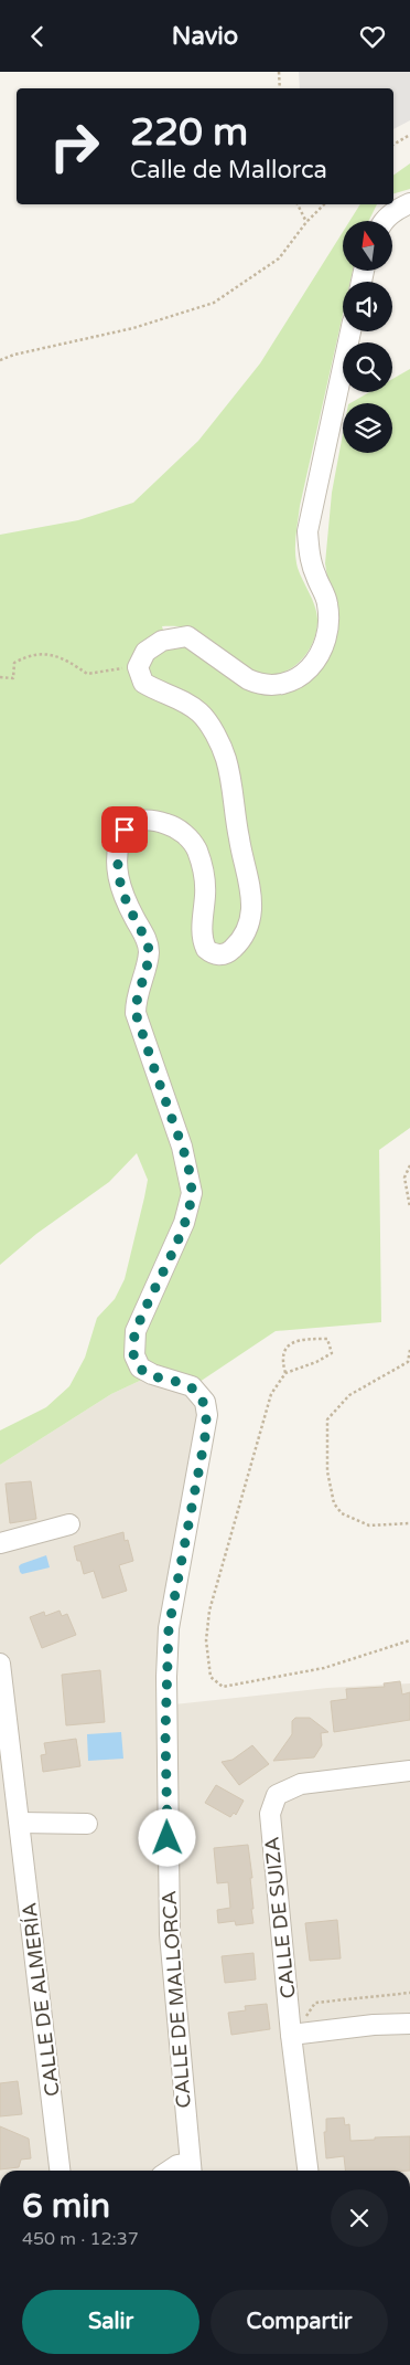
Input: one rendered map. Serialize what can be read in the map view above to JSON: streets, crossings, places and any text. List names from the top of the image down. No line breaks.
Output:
{"streets":{"street":["CALLE DE SUIZA","CALLE DE ALMERÍA","CALLE DE MALLORCA"]},"north":"top","page":{"header":"Navio","turn":["220 m","Calle de Mallorca"],"heading":["6 min","450 m · 12:37"],"buttons":["Salir","Compartir"]}}
